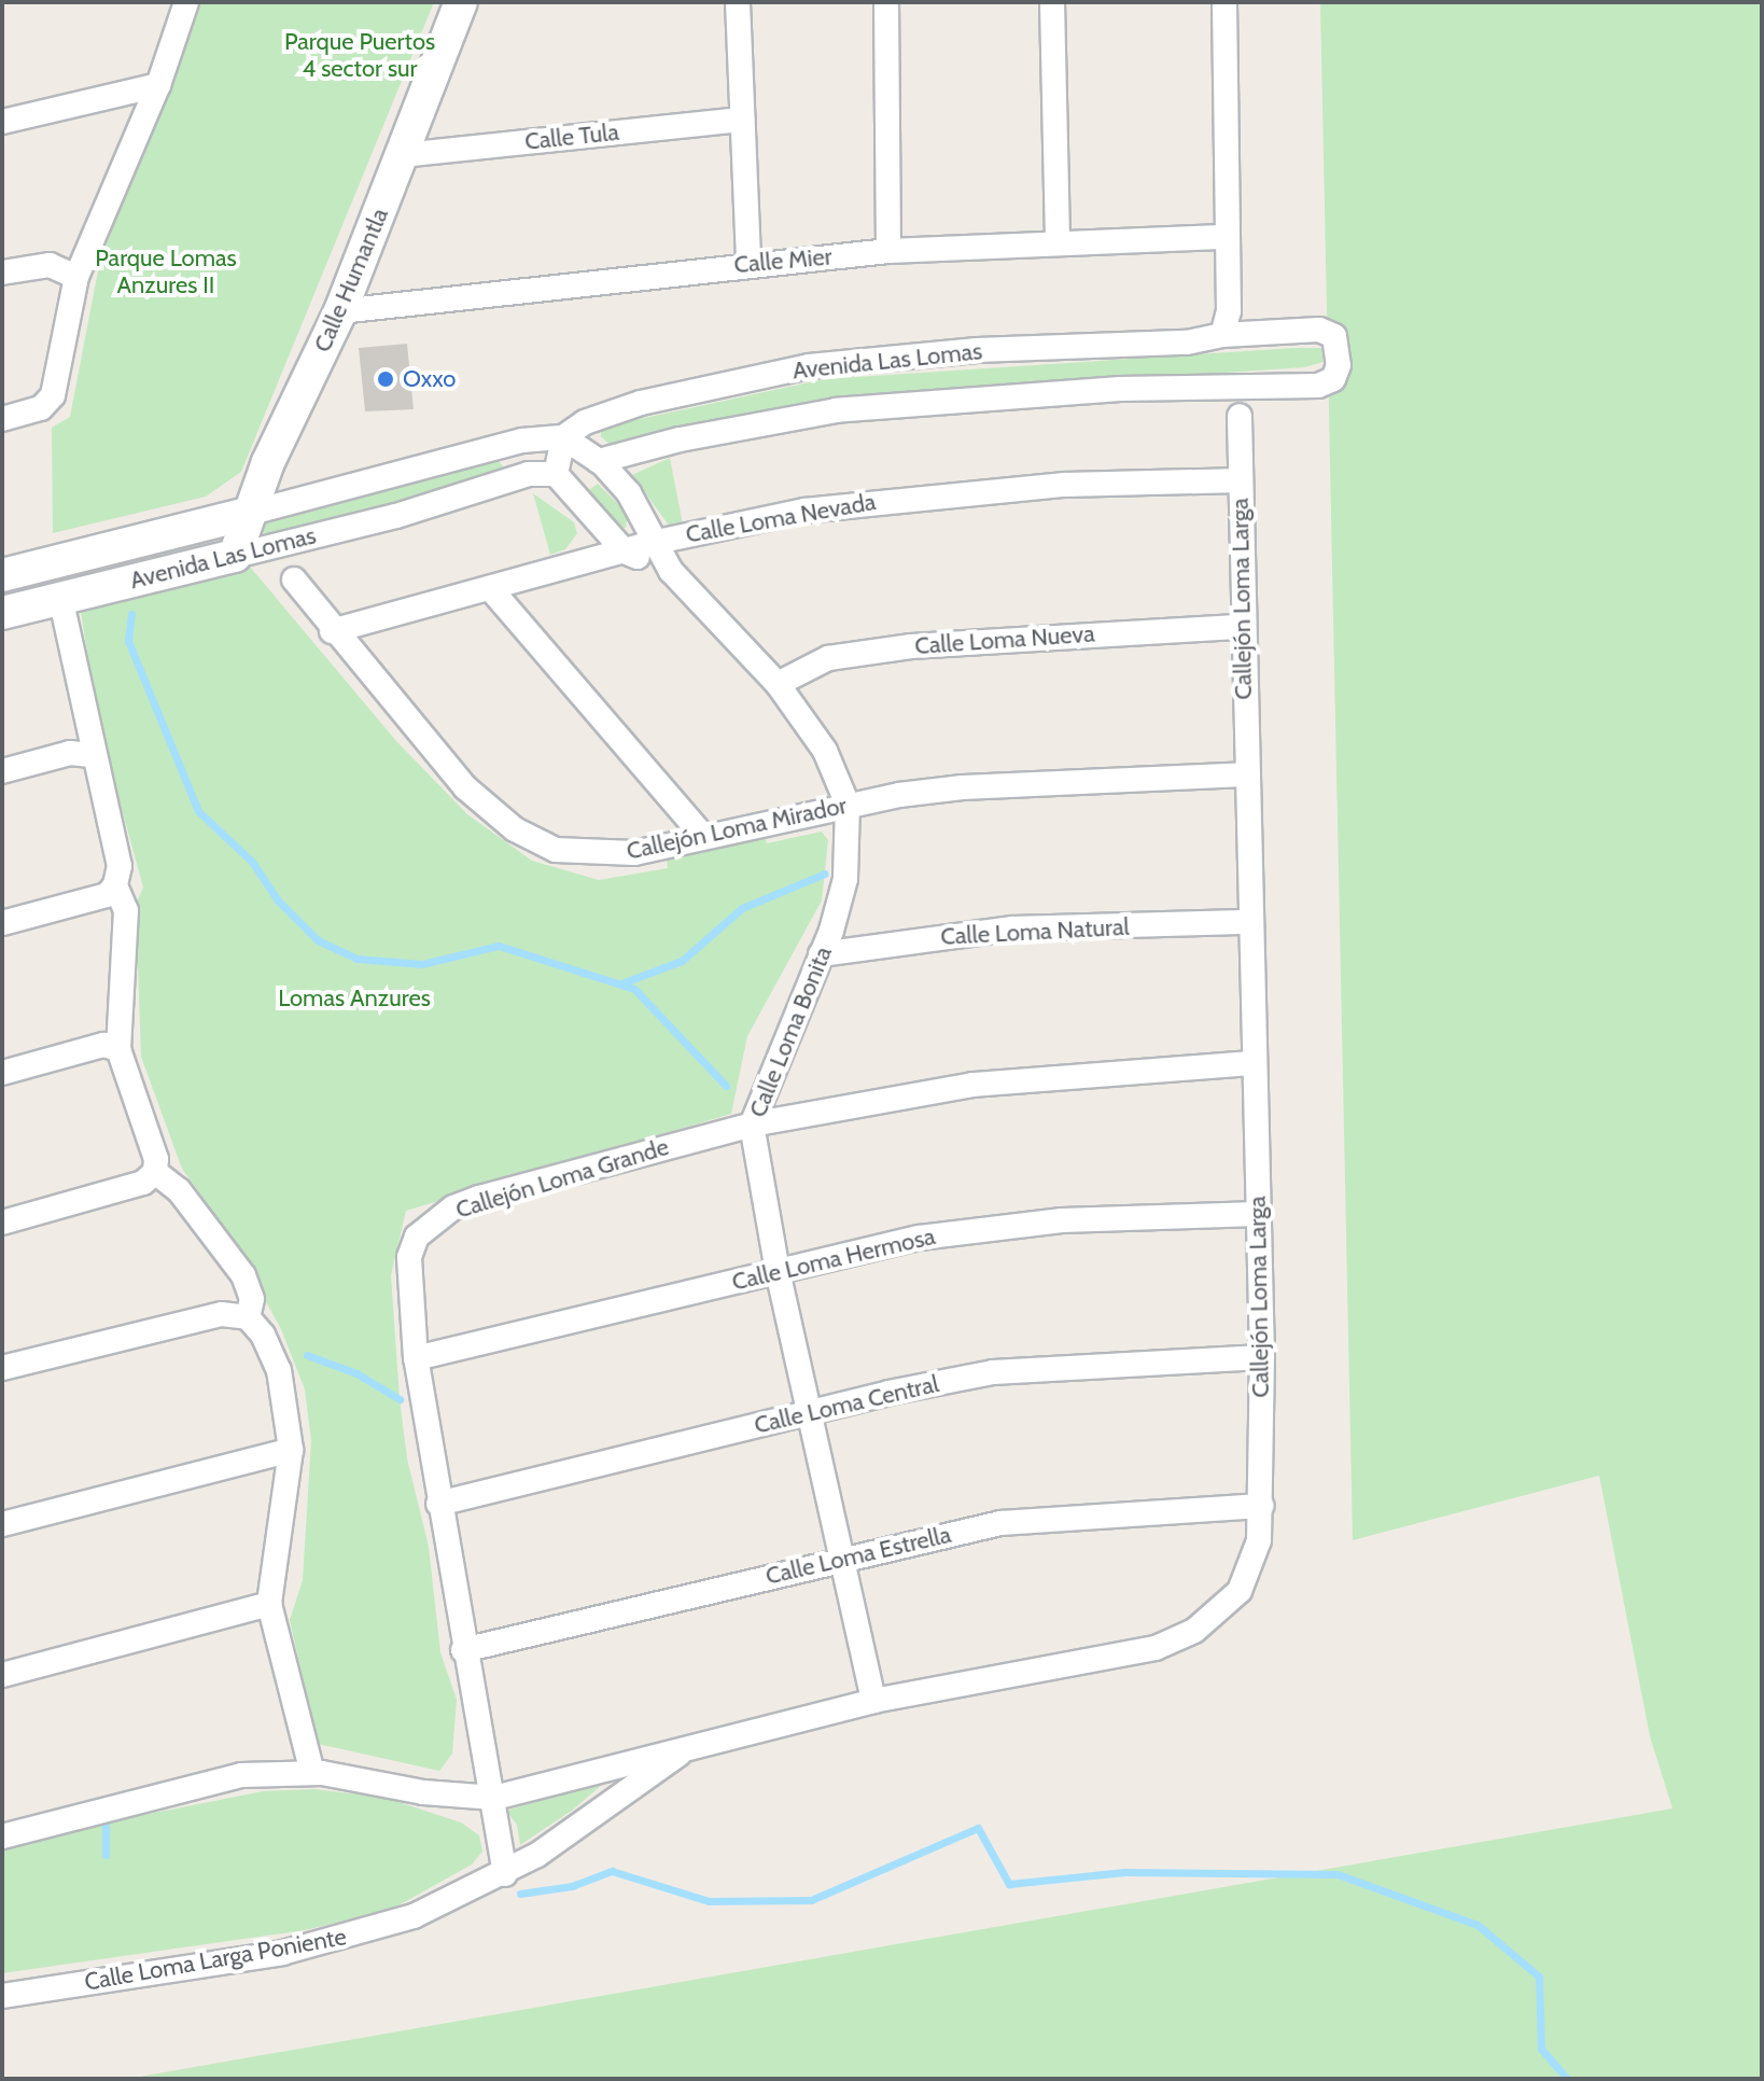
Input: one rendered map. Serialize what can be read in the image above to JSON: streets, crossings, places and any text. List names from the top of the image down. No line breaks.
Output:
{"streets":{"street":["Calle Tula","Calle Mier","Calle Humantla","Avenida Las Lomas","Calle Loma Nevada","Callejón Loma Larga","Calle Loma Nueva","Callejón Loma Mirador","Calle Loma Natural","Calle Loma Bonita","Callejón Loma Grande","Calle Loma Hermosa","Calle Loma Central","Calle Loma Estrella","Calle Loma Larga Poniente"]},"crossings":[["Calle Tula","Calle Humantla"],["Calle Mier","Calle Humantla"],["Calle Humantla","Avenida Las Lomas"],["Avenida Las Lomas","Calle Loma Bonita"],["Calle Loma Nevada","Callejón Loma Larga"],["Calle Loma Nevada","Callejón Loma Mirador"],["Calle Loma Nevada","Calle Loma Bonita"],["Callejón Loma Larga","Calle Loma Nueva"],["Callejón Loma Larga","Callejón Loma Mirador"],["Callejón Loma Larga","Calle Loma Natural"],["Callejón Loma Larga","Calle Loma Bonita"],["Callejón Loma Larga","Callejón Loma Grande"],["Callejón Loma Larga","Calle Loma Hermosa"],["Callejón Loma Larga","Calle Loma Central"],["Callejón Loma Larga","Calle Loma Estrella"],["Callejón Loma Larga","Calle Loma Larga Poniente"],["Calle Loma Nueva","Calle Loma Bonita"],["Callejón Loma Mirador","Calle Loma Bonita"],["Calle Loma Natural","Calle Loma Bonita"],["Calle Loma Bonita","Callejón Loma Grande"],["Calle Loma Bonita","Calle Loma Hermosa"],["Calle Loma Bonita","Calle Loma Central"],["Calle Loma Bonita","Calle Loma Estrella"],["Callejón Loma Grande","Calle Loma Hermosa"],["Callejón Loma Grande","Calle Loma Central"],["Callejón Loma Grande","Calle Loma Estrella"],["Callejón Loma Grande","Calle Loma Larga Poniente"]],"parks":["Parque Puertos 4 sector sur","Parque Lomas Anzures II","Lomas Anzures"],"places":["Oxxo"]}
